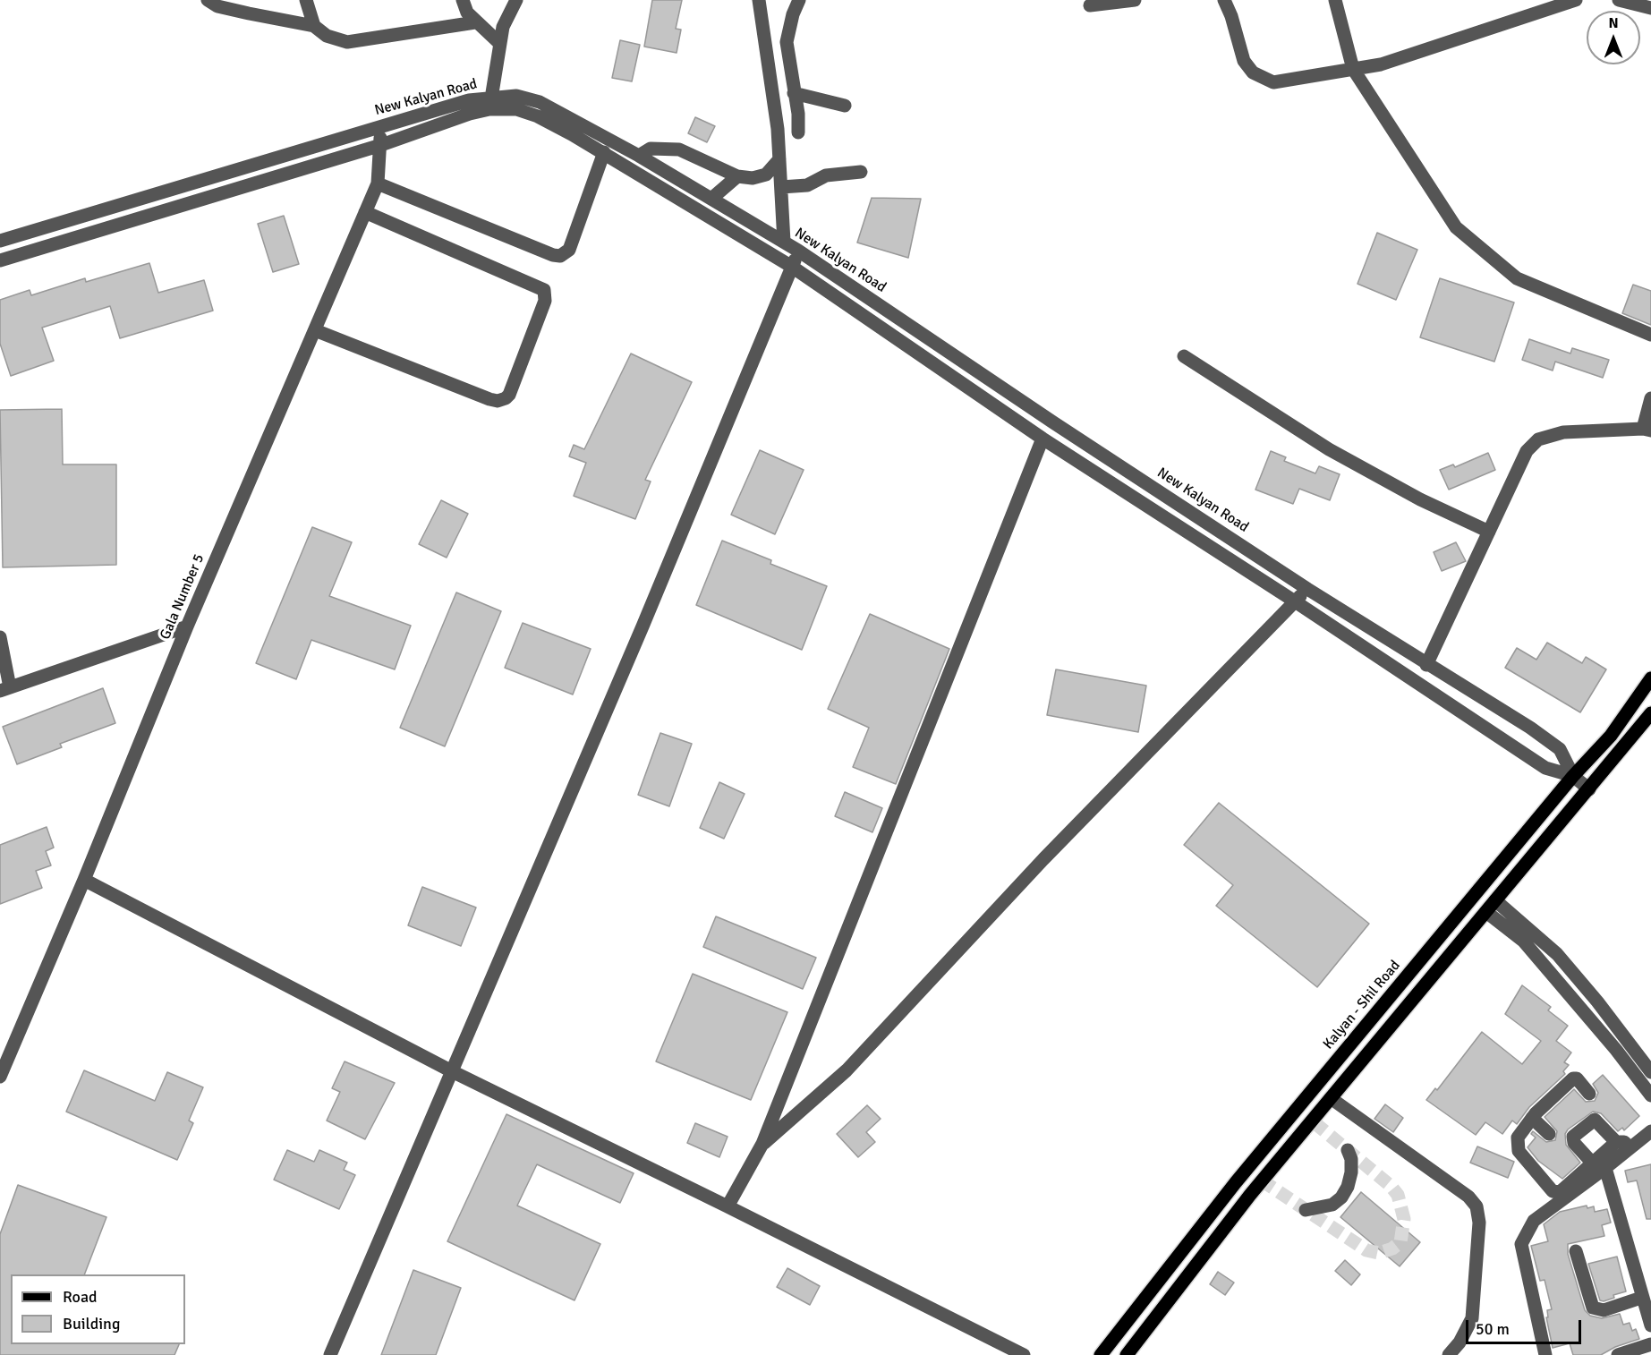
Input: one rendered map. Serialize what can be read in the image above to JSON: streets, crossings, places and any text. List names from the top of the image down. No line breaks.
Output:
{"streets":{"main road":["Kalyan - Shil Road"],"street":["New Kalyan Road","Gala Number 5"]},"crossings":[["New Kalyan Road","Gala Number 5"],["New Kalyan Road","Kalyan - Shil Road"]],"legend":["Road","Building"],"scale_bar":"50 m","north":"top"}
